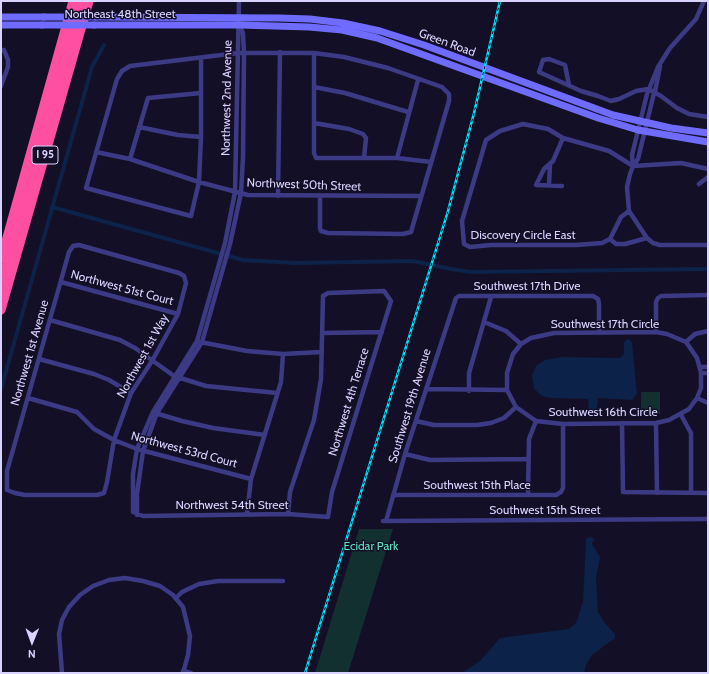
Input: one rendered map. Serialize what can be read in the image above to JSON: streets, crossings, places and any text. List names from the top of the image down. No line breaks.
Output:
{"streets":{"highway":["I 95"],"main road":["Northeast 48th Street","Green Road"],"street":["Northwest 2nd Avenue","Northwest 50th Street","Discovery Circle East","Southwest 17th Drive","Northwest 51st Court","Southwest 17th Circle","Northwest 1st Avenue","Northwest 1st Way","Northwest 4th Terrace","Southwest 19th Avenue","Southwest 16th Circle","Northwest 53rd Court","Southwest 15th Place","Northwest 54th Street","Southwest 15th Street"]},"crossings":[["Northeast 48th Street","Green Road"],["Northeast 48th Street","Northwest 2nd Avenue"],["Green Road","Northwest 2nd Avenue"],["Northwest 2nd Avenue","Northwest 50th Street"],["Northwest 2nd Avenue","Northwest 53rd Court"],["Northwest 2nd Avenue","Northwest 54th Street"],["Southwest 17th Drive","Southwest 17th Circle"],["Southwest 17th Drive","Southwest 19th Avenue"],["Northwest 51st Court","Northwest 1st Avenue"],["Northwest 51st Court","Northwest 1st Way"],["Northwest 1st Avenue","Northwest 1st Way"],["Northwest 1st Avenue","Northwest 53rd Court"],["Northwest 1st Way","Northwest 53rd Court"],["Northwest 4th Terrace","Northwest 54th Street"],["Southwest 19th Avenue","Southwest 15th Place"],["Southwest 19th Avenue","Southwest 15th Street"],["Southwest 16th Circle","Southwest 15th Place"]],"parks":["Ecidar Park"],"north":"bottom"}
